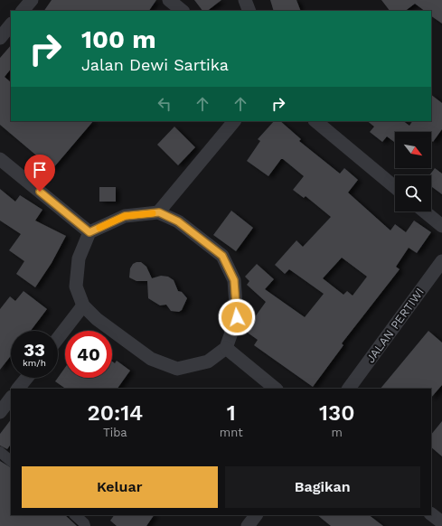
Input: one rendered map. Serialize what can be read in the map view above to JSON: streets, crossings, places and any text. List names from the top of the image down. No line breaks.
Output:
{"streets":{"street":["JALAN PERTIWI"]},"north":"bottom right","page":{"turn":["100 m","Jalan Dewi Sartika"],"speed":"33 km/h","limit":"40","eta":["20:14","Tiba","1","mnt","130","m"],"buttons":["Keluar","Bagikan"]}}
